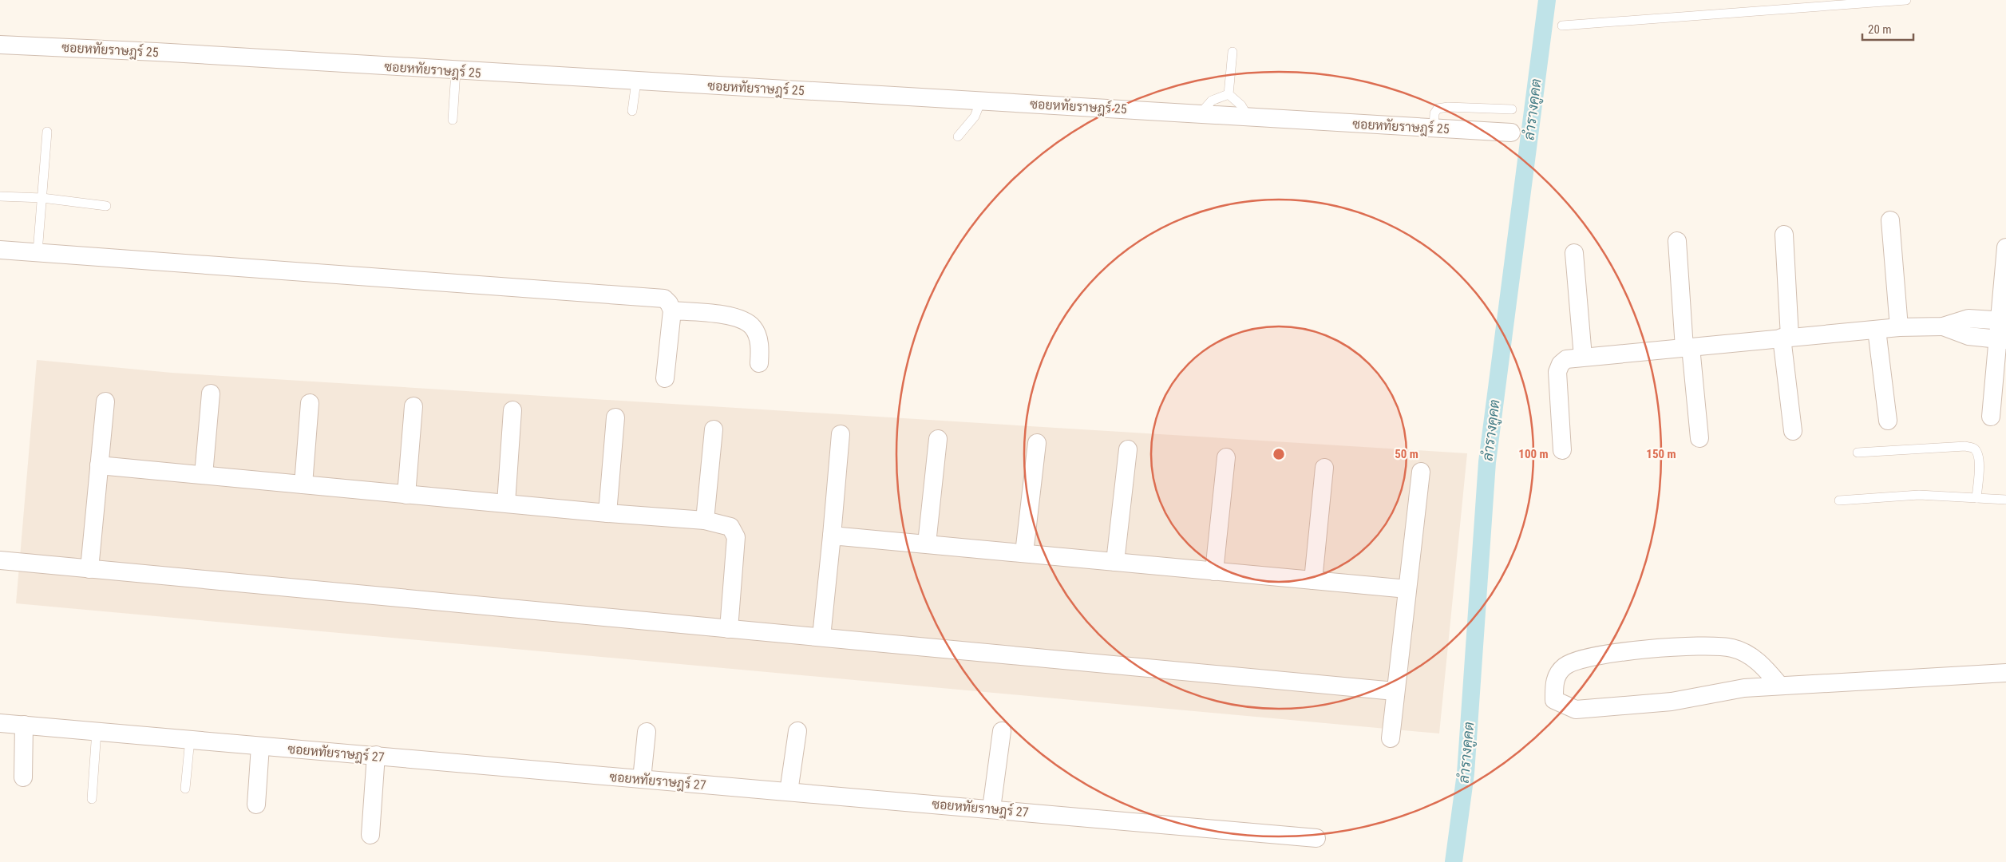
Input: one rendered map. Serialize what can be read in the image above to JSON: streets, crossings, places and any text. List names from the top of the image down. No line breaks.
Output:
{"streets":{"street":["ซอยหทัยราษฎร์ 25","ซอยหทัยราษฎร์ 27"]},"water":["ลำรางคูคต"],"scale_bar":"20 m","rings":["50 m","100 m","150 m"]}
